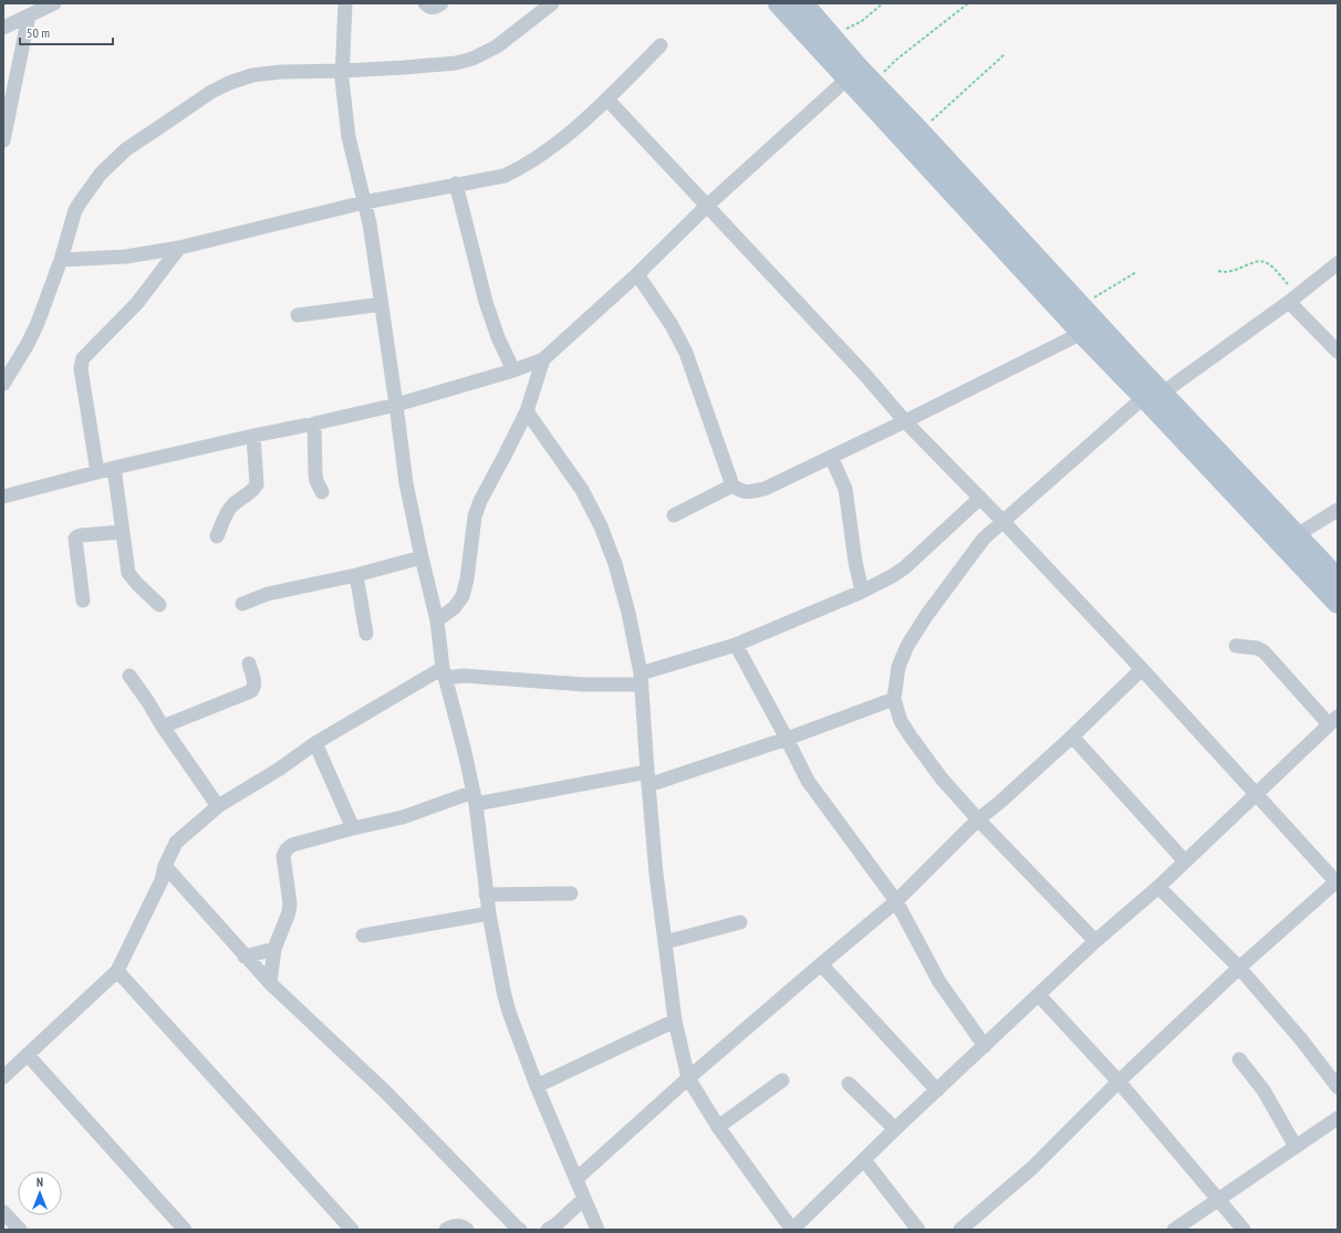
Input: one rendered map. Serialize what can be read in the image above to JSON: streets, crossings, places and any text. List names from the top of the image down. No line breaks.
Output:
{"scale_bar":"50 m","north":"top"}
